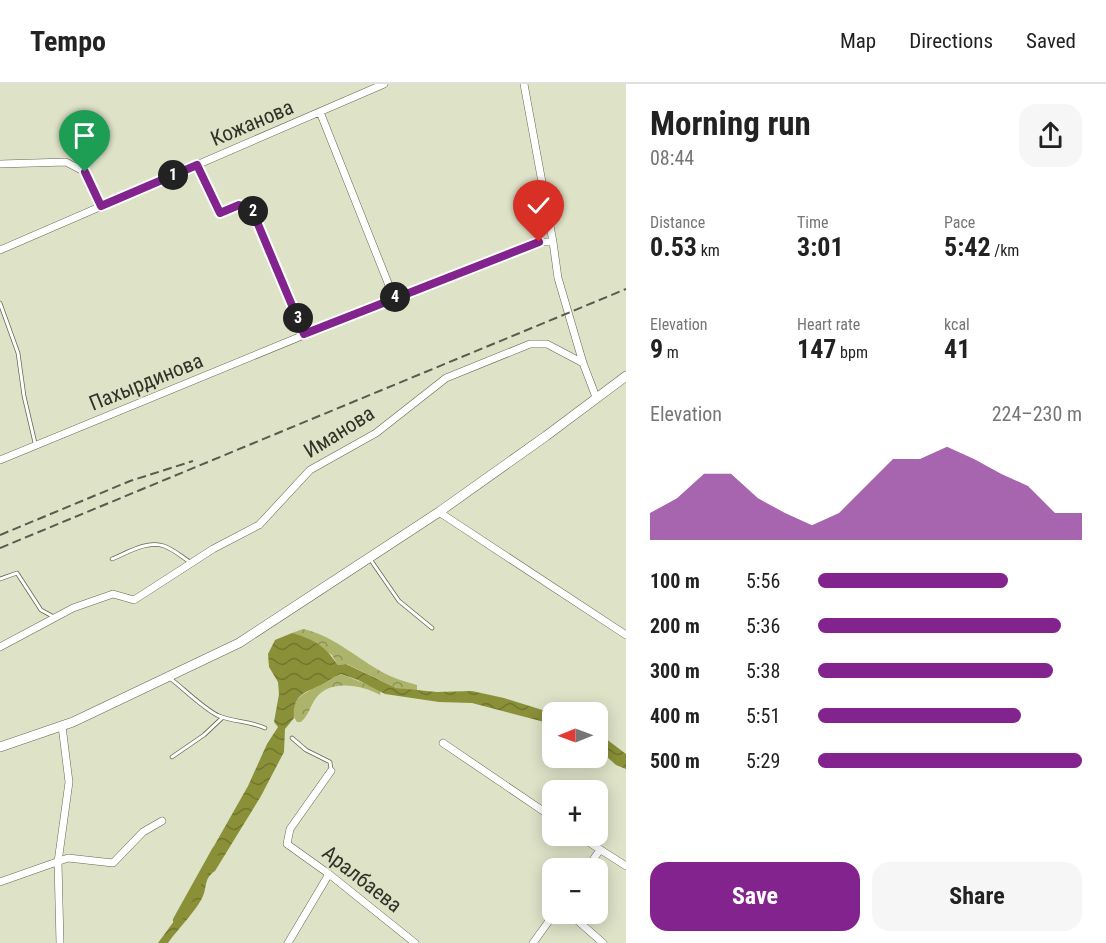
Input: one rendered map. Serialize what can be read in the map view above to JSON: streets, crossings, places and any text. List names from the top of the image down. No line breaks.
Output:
{"streets":{"street":["Кожанова","Пахырдинова","Иманова","Аралбаева"]},"north":"left","page":{"header":"Tempo","nav":["Map","Directions","Saved"],"heading":["Morning run","08:44"],"pins":["1","2","4","3"],"stats":[["Distance","0.53 km"],["Time","3:01"],["Pace","5:42 /km"],["Elevation","9 m"],["Heart rate","147 bpm"],["kcal","41"]],"chart":["Elevation","224–230 m"],"list":[{"name":"100 m","note":"5:56"},{"name":"200 m","note":"5:36"},{"name":"300 m","note":"5:38"},{"name":"400 m","note":"5:51"},{"name":"500 m","note":"5:29"}],"map_buttons":["+","−"],"buttons":["Save","Share"]}}
